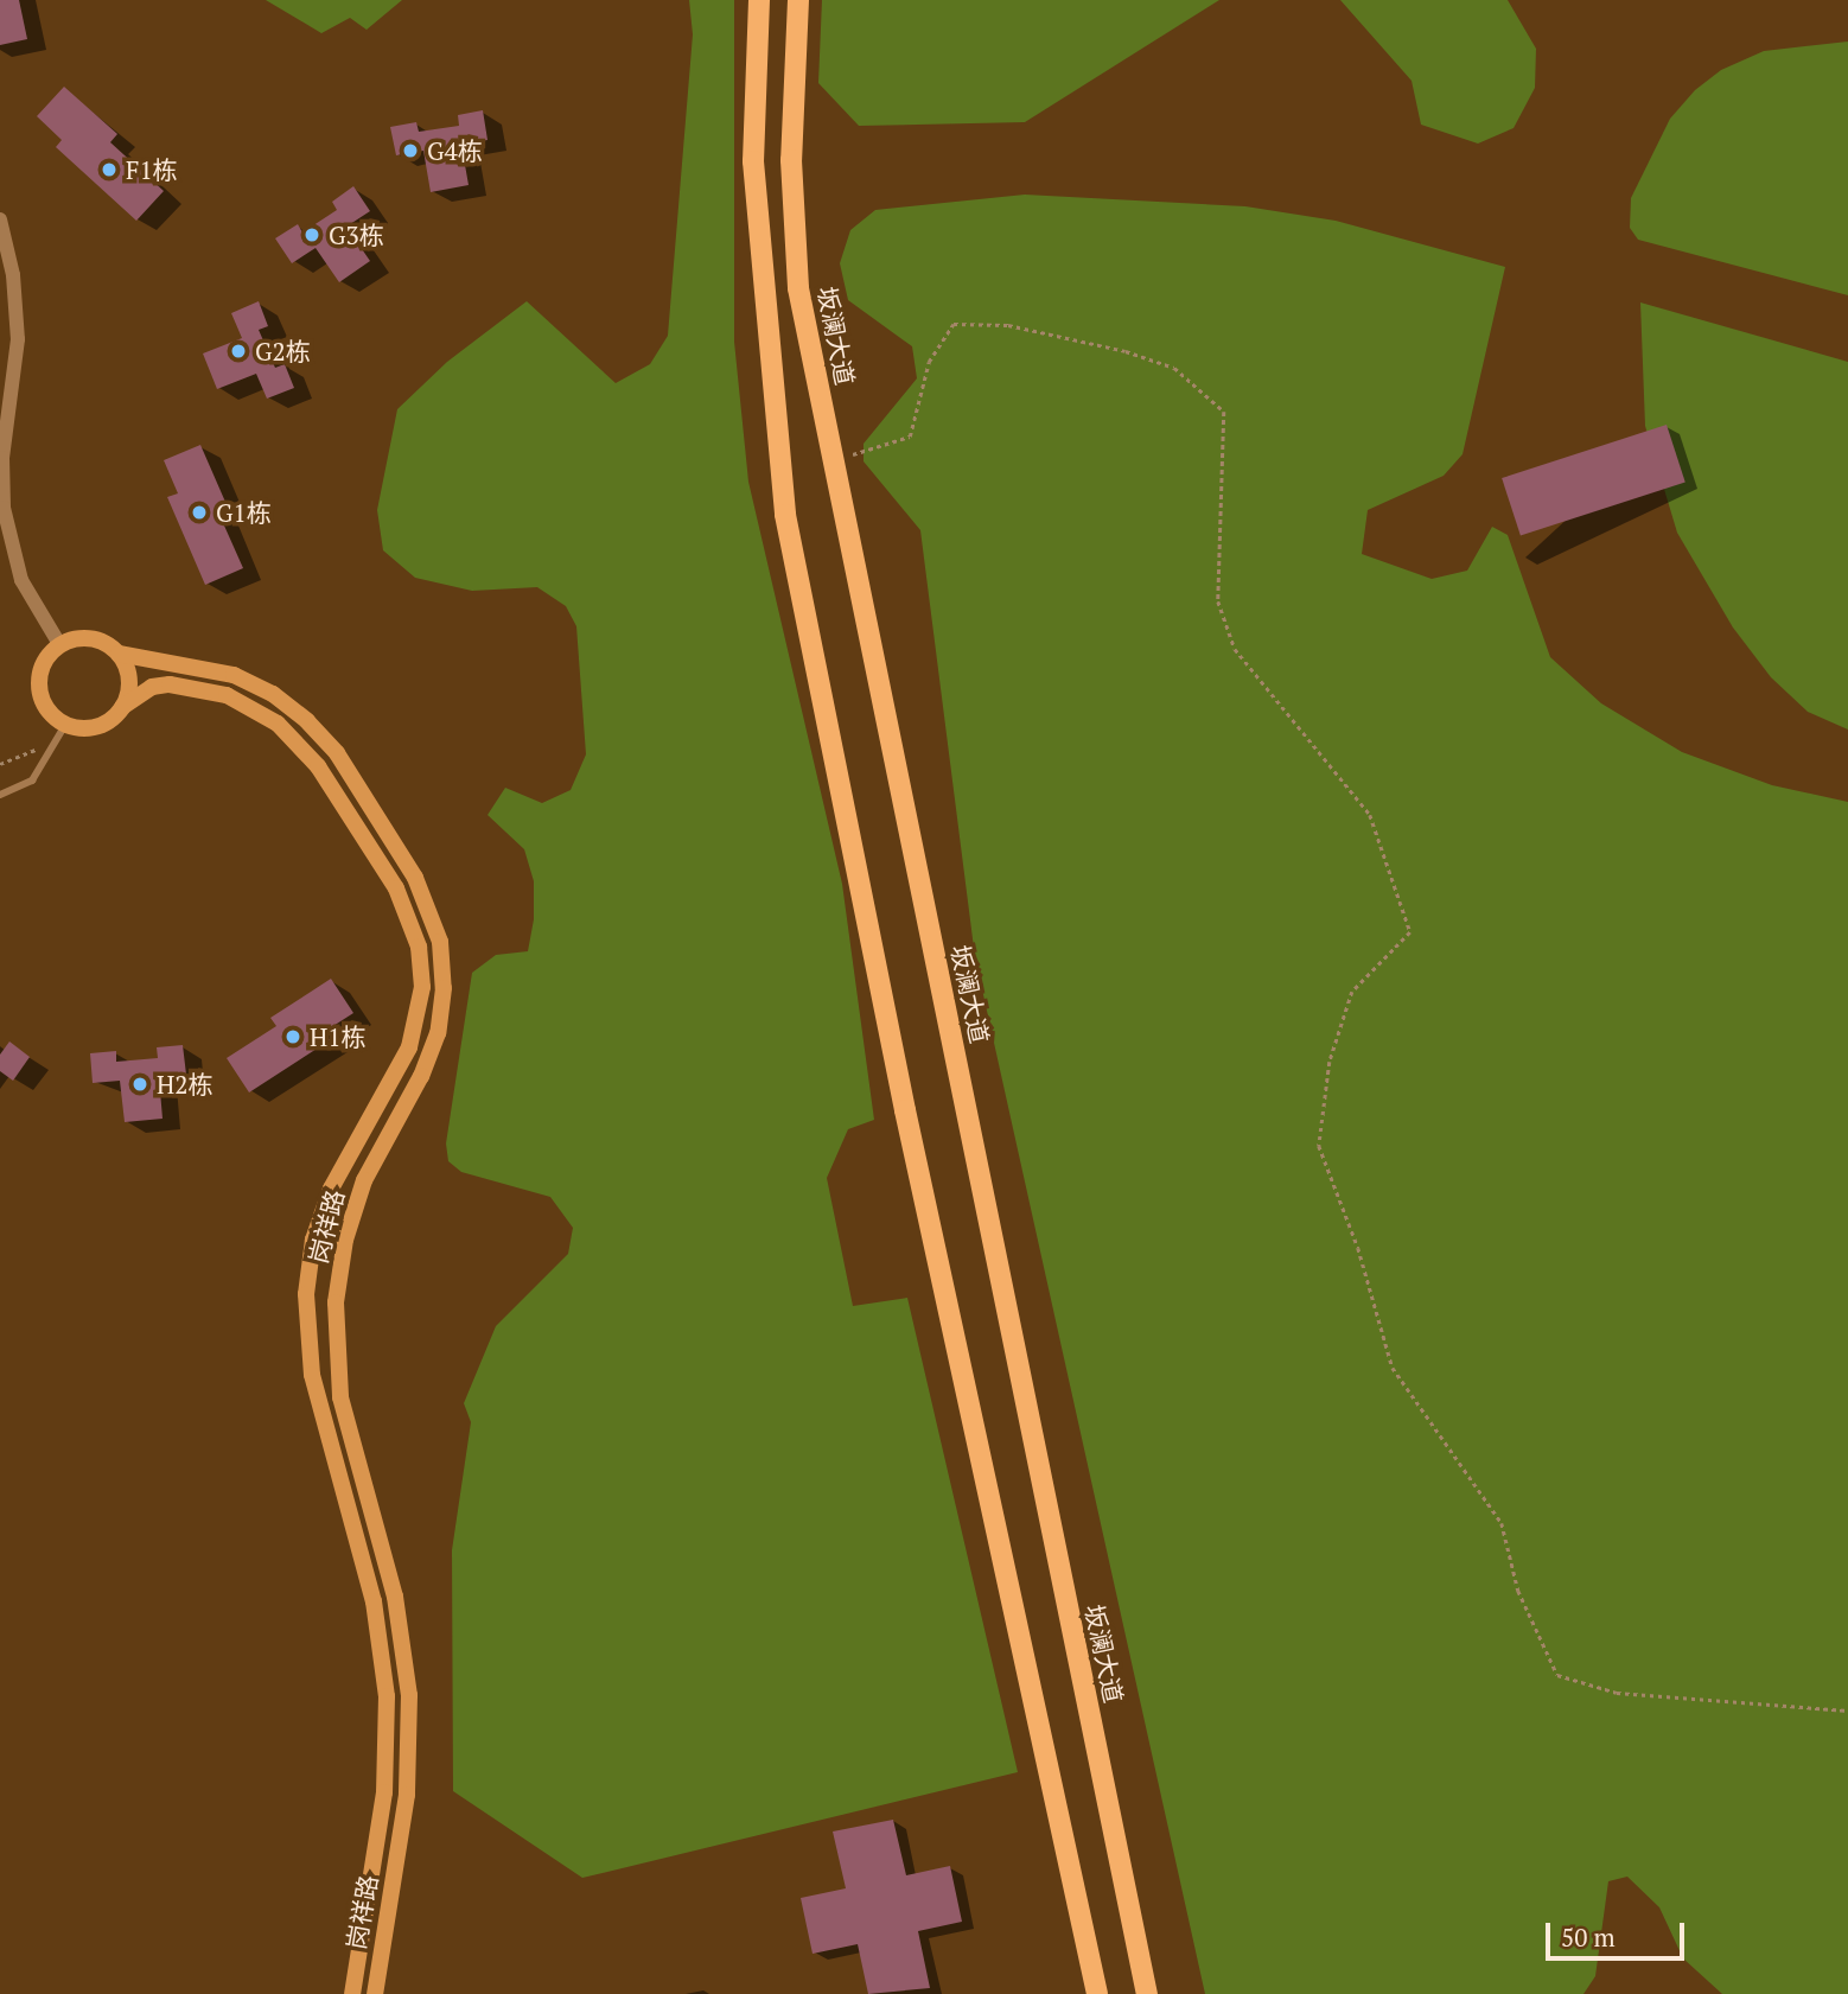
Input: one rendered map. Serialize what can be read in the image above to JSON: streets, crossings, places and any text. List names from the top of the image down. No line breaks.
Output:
{"streets":{"main road":["坂澜大道"],"street":["岗祥路"]},"places":["G4栋","F1栋","G3栋","G2栋","G1栋","H1栋","H2栋"],"scale_bar":"50 m"}
